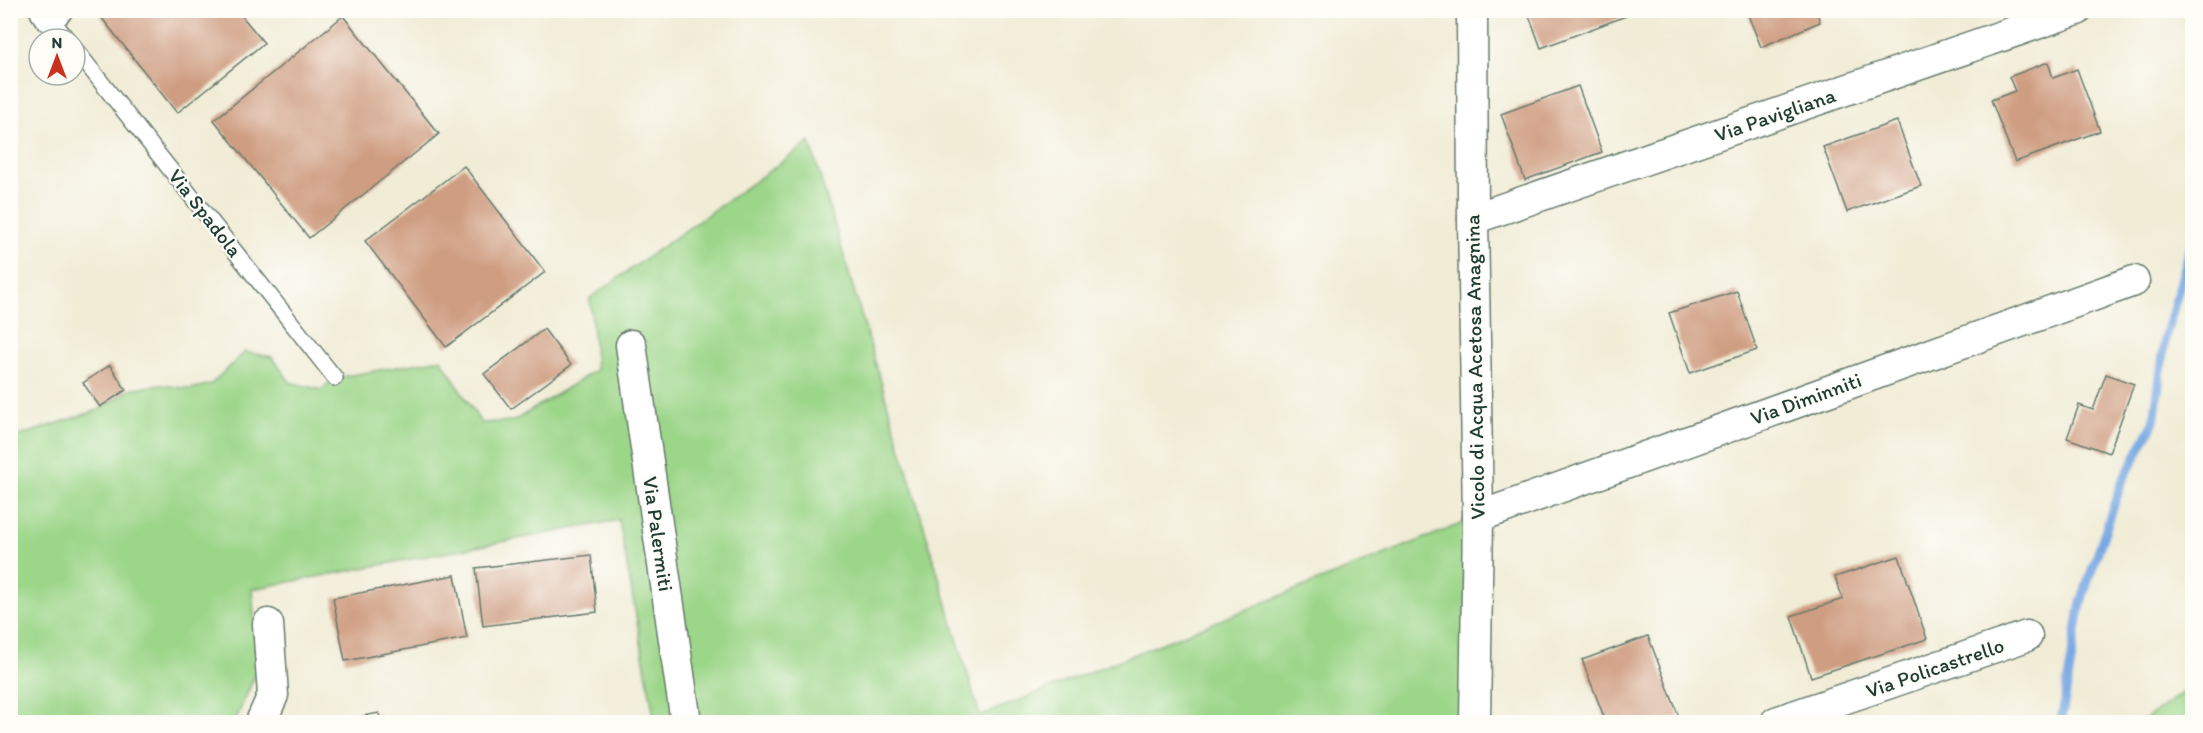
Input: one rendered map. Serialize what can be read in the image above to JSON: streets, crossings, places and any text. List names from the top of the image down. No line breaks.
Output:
{"streets":{"street":["Via Pavigliana","Vicolo di Acqua Acetosa Anagnina","Via Diminniti","Via Palermiti","Via Policastrello"],"lane":["Via Spadola"]},"crossings":[["Via Pavigliana","Vicolo di Acqua Acetosa Anagnina"],["Vicolo di Acqua Acetosa Anagnina","Via Diminniti"]],"north":"top"}
